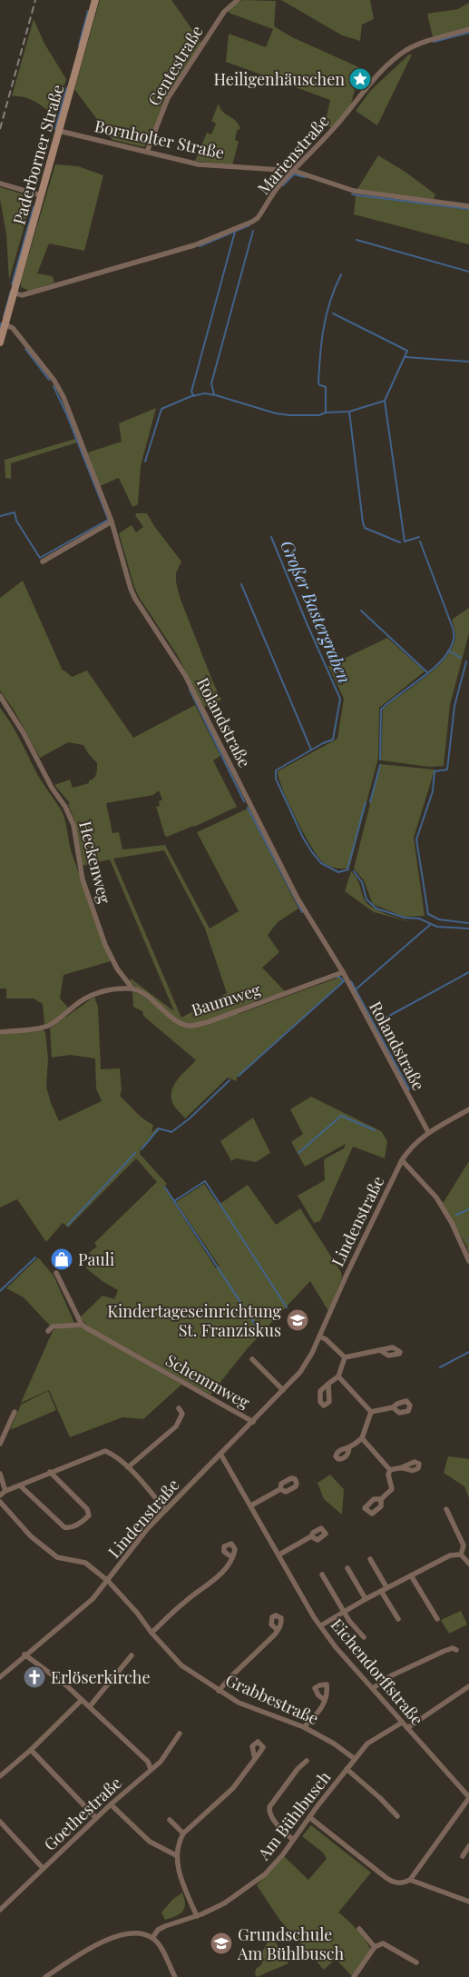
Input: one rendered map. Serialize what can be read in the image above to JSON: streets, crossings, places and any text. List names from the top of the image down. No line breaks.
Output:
{"streets":{"main road":["Paderborner Straße"],"street":["Gentestraße","Bornholter Straße","Marienstraße","Rolandstraße","Heckenweg","Baumweg","Lindenstraße","Schemmweg","Eichendorffstraße","Grabbestraße","Goethestraße","Am Bühlbusch"]},"crossings":[["Gentestraße","Bornholter Straße"],["Bornholter Straße","Paderborner Straße"],["Bornholter Straße","Marienstraße"],["Paderborner Straße","Marienstraße"],["Paderborner Straße","Rolandstraße"],["Rolandstraße","Baumweg"],["Rolandstraße","Lindenstraße"],["Heckenweg","Baumweg"],["Lindenstraße","Schemmweg"],["Lindenstraße","Eichendorffstraße"],["Lindenstraße","Grabbestraße"],["Eichendorffstraße","Am Bühlbusch"],["Grabbestraße","Am Bühlbusch"]],"water":["Großer Bastergraben"],"places":{"place":["Heiligenhäuschen"],"shop":["Pauli"],"school or university":["Kindertageseinrichtung St. Franziskus","Grundschule Am Bühlbusch"],"church":["Erlöserkirche"]}}
